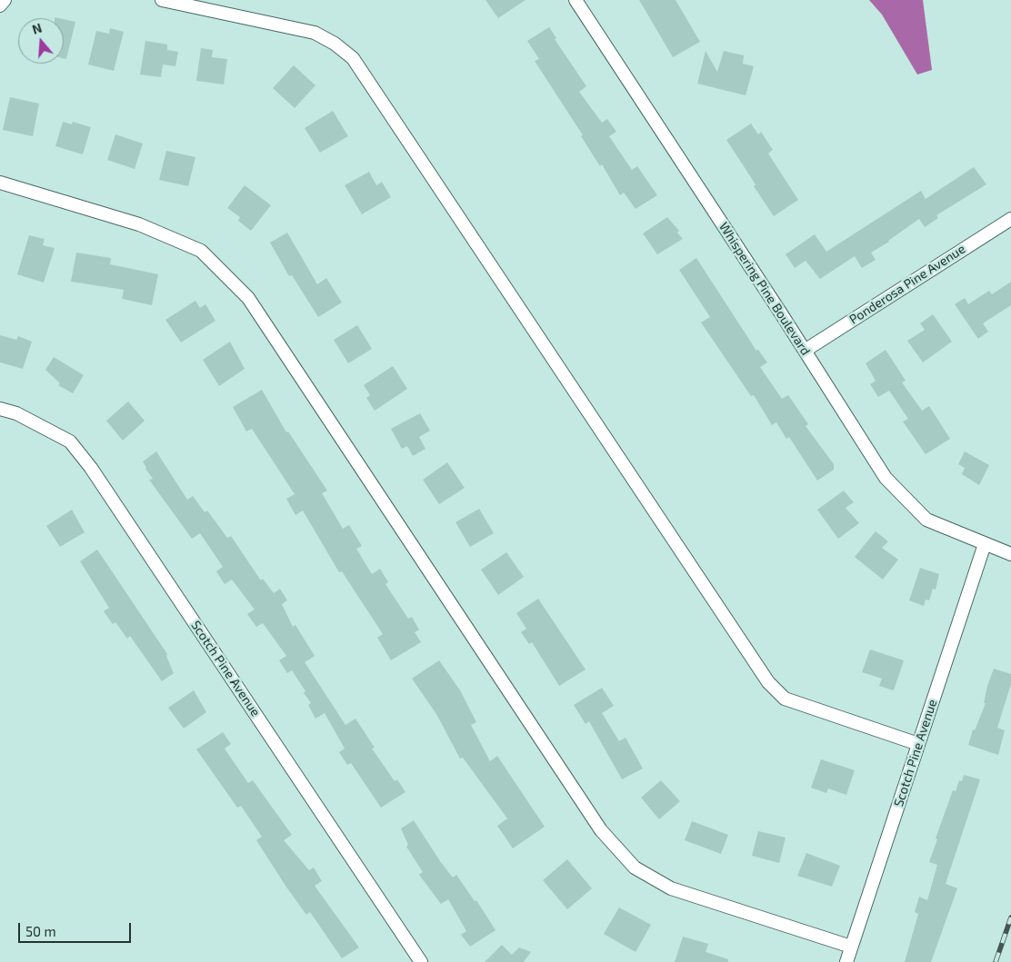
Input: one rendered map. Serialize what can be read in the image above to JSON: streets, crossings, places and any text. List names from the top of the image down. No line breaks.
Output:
{"streets":{"street":["Ponderosa Pine Avenue","Whispering Pine Boulevard","Scotch Pine Avenue"]},"crossings":[["Ponderosa Pine Avenue","Whispering Pine Boulevard"],["Whispering Pine Boulevard","Scotch Pine Avenue"]],"scale_bar":"50 m","north":"top"}
